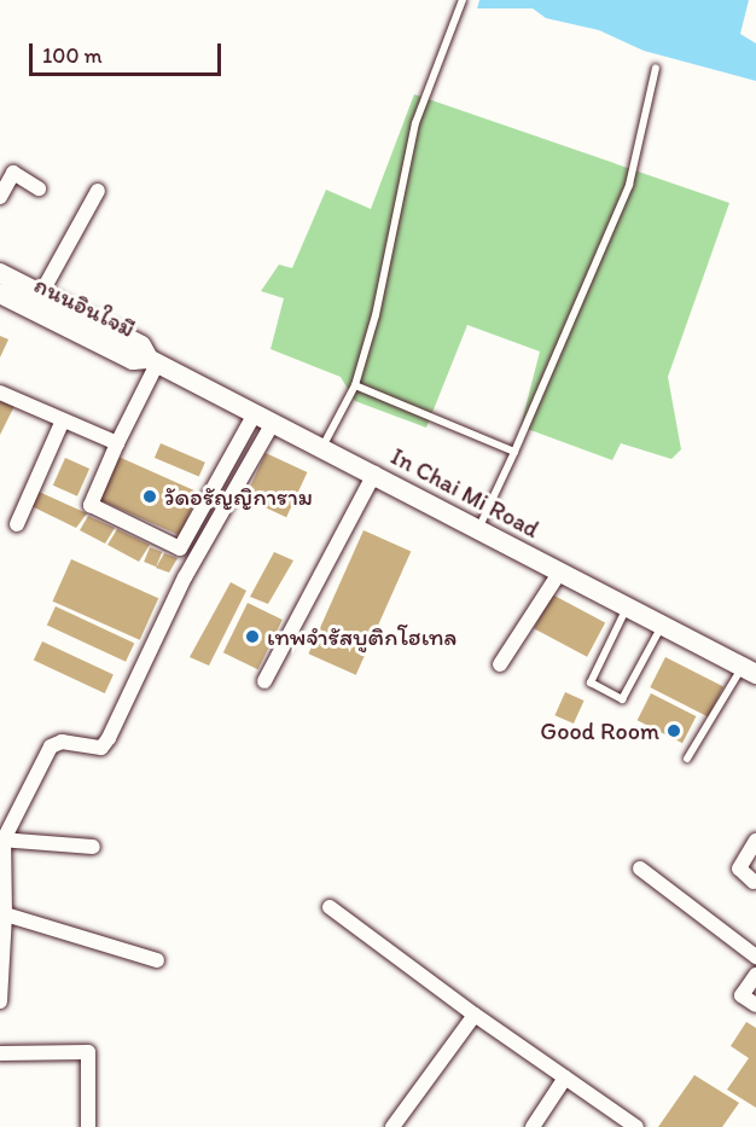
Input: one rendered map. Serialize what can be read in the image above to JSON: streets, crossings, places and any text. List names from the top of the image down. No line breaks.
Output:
{"streets":{"main road":["ถนนอินใจมี","In Chai Mi Road"]},"crossings":[["ถนนอินใจมี","In Chai Mi Road"]],"places":["วัดอรัญญิการาม","เทพจำรัสบูติกโฮเทล","Good Room"],"scale_bar":"100 m"}
